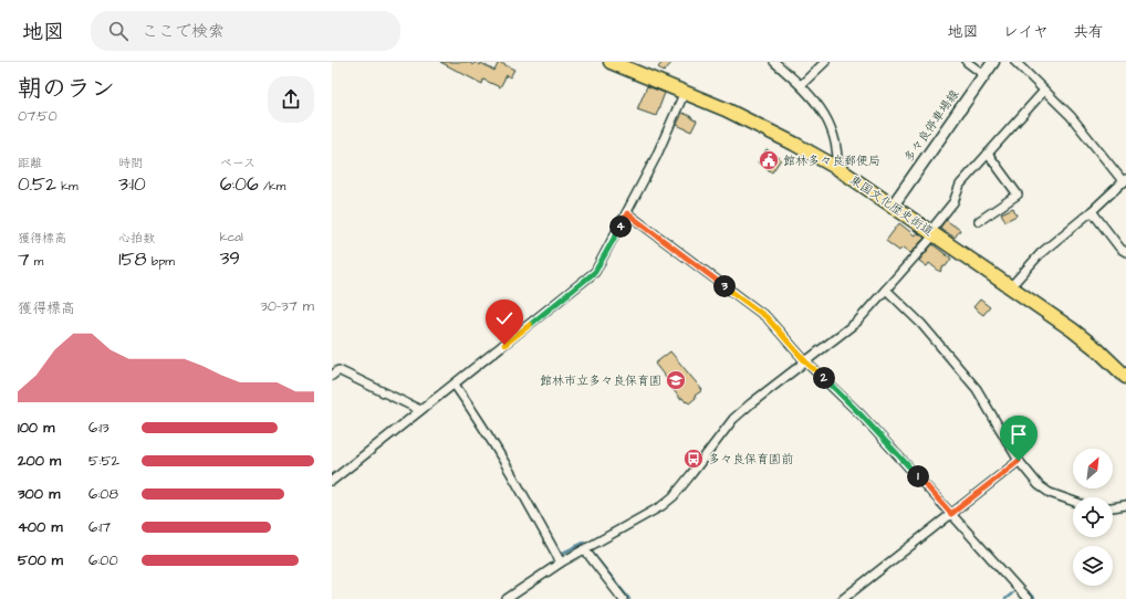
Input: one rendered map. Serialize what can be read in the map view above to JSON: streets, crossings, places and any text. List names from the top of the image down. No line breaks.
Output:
{"streets":{"highway":["東国文化歴史街道"],"main road":["多々良停車場線"]},"crossings":[["多々良停車場線","東国文化歴史街道"]],"places":{"public building":["館林多々良郵便局"],"school or university":["館林市立多々良保育園"],"bus stop":["多々良保育園前"]},"north":"top right","page":{"header":"地図","search":"ここで検索","nav":["地図","レイヤ","共有"],"heading":["朝のラン","07:50"],"stats":[["距離","0.52 km"],["時間","3:10"],["ペース","6:06 /km"],["獲得標高","7 m"],["心拍数","158 bpm"],["kcal","39"]],"pins":["4","3","2","1"],"chart":["獲得標高","30–37 m"],"list":[{"name":"100 m","note":"6:13"},{"name":"200 m","note":"5:52"},{"name":"300 m","note":"6:08"},{"name":"400 m","note":"6:17"},{"name":"500 m","note":"6:00"}]}}
